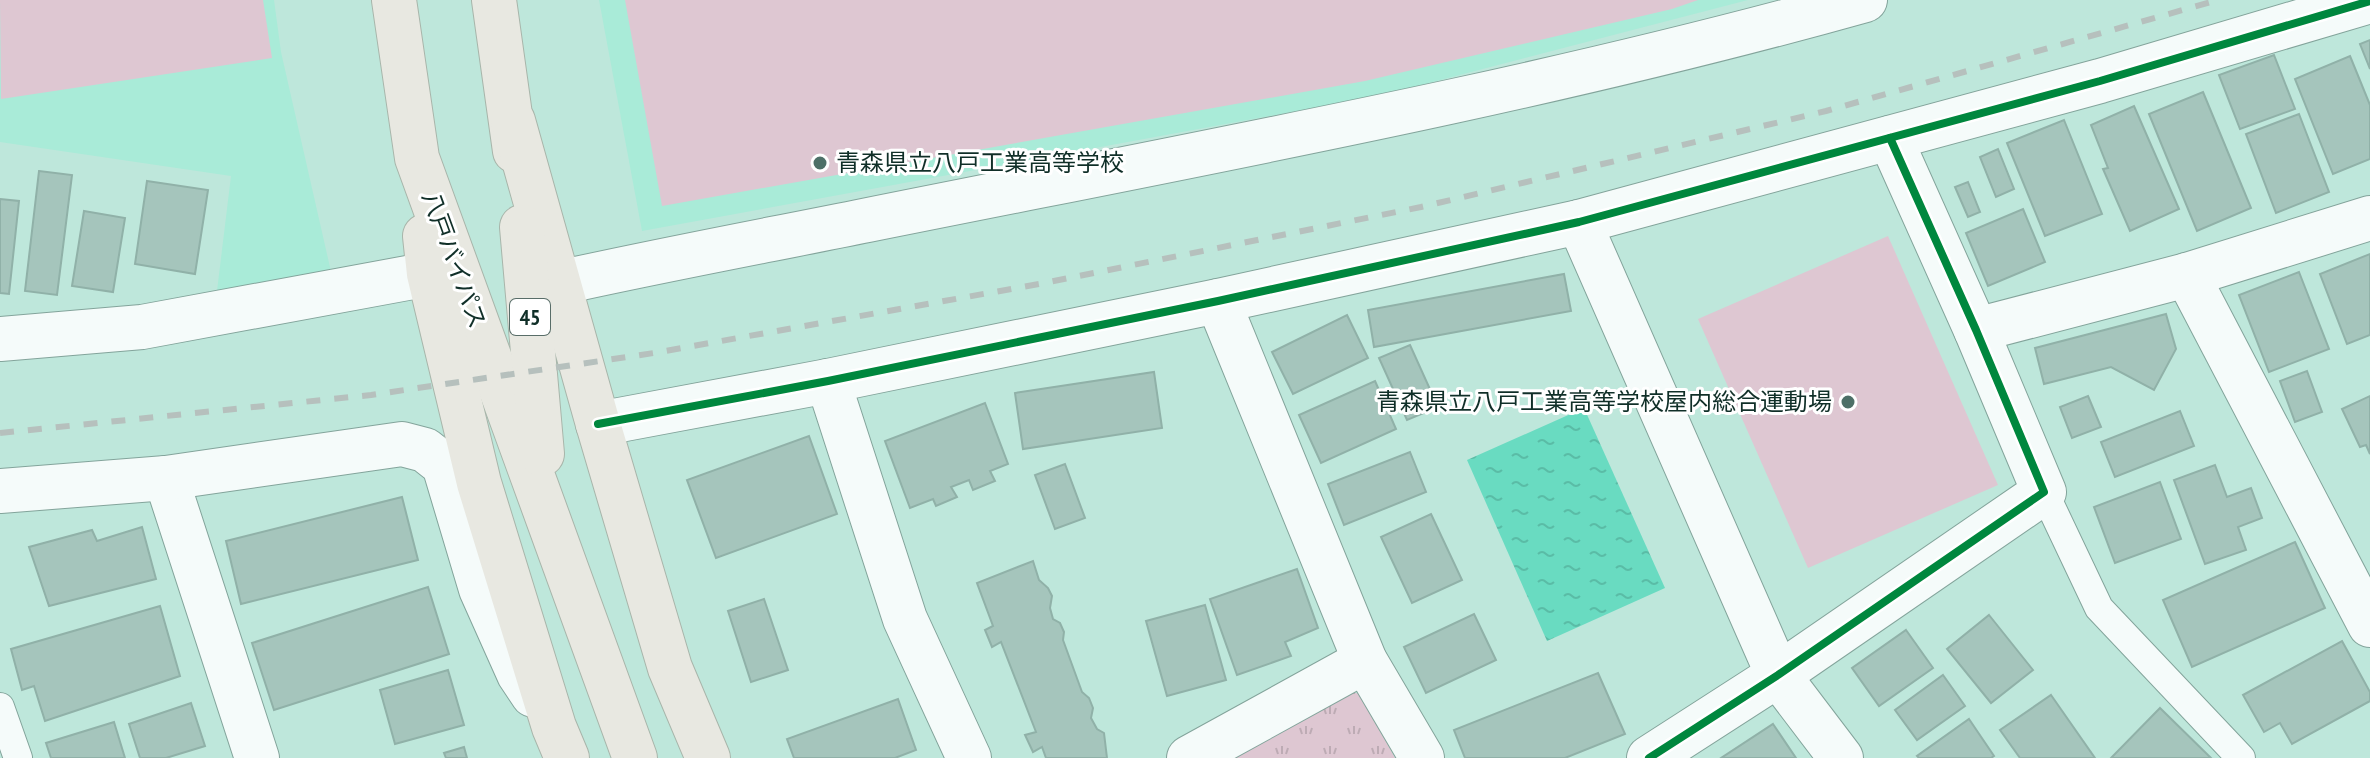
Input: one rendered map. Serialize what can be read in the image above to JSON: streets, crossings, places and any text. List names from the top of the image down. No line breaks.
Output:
{"streets":{"highway":["八戸バイパス","45"]},"places":["青森県立八戸工業高等学校","青森県立八戸工業高等学校屋内総合運動場"]}
